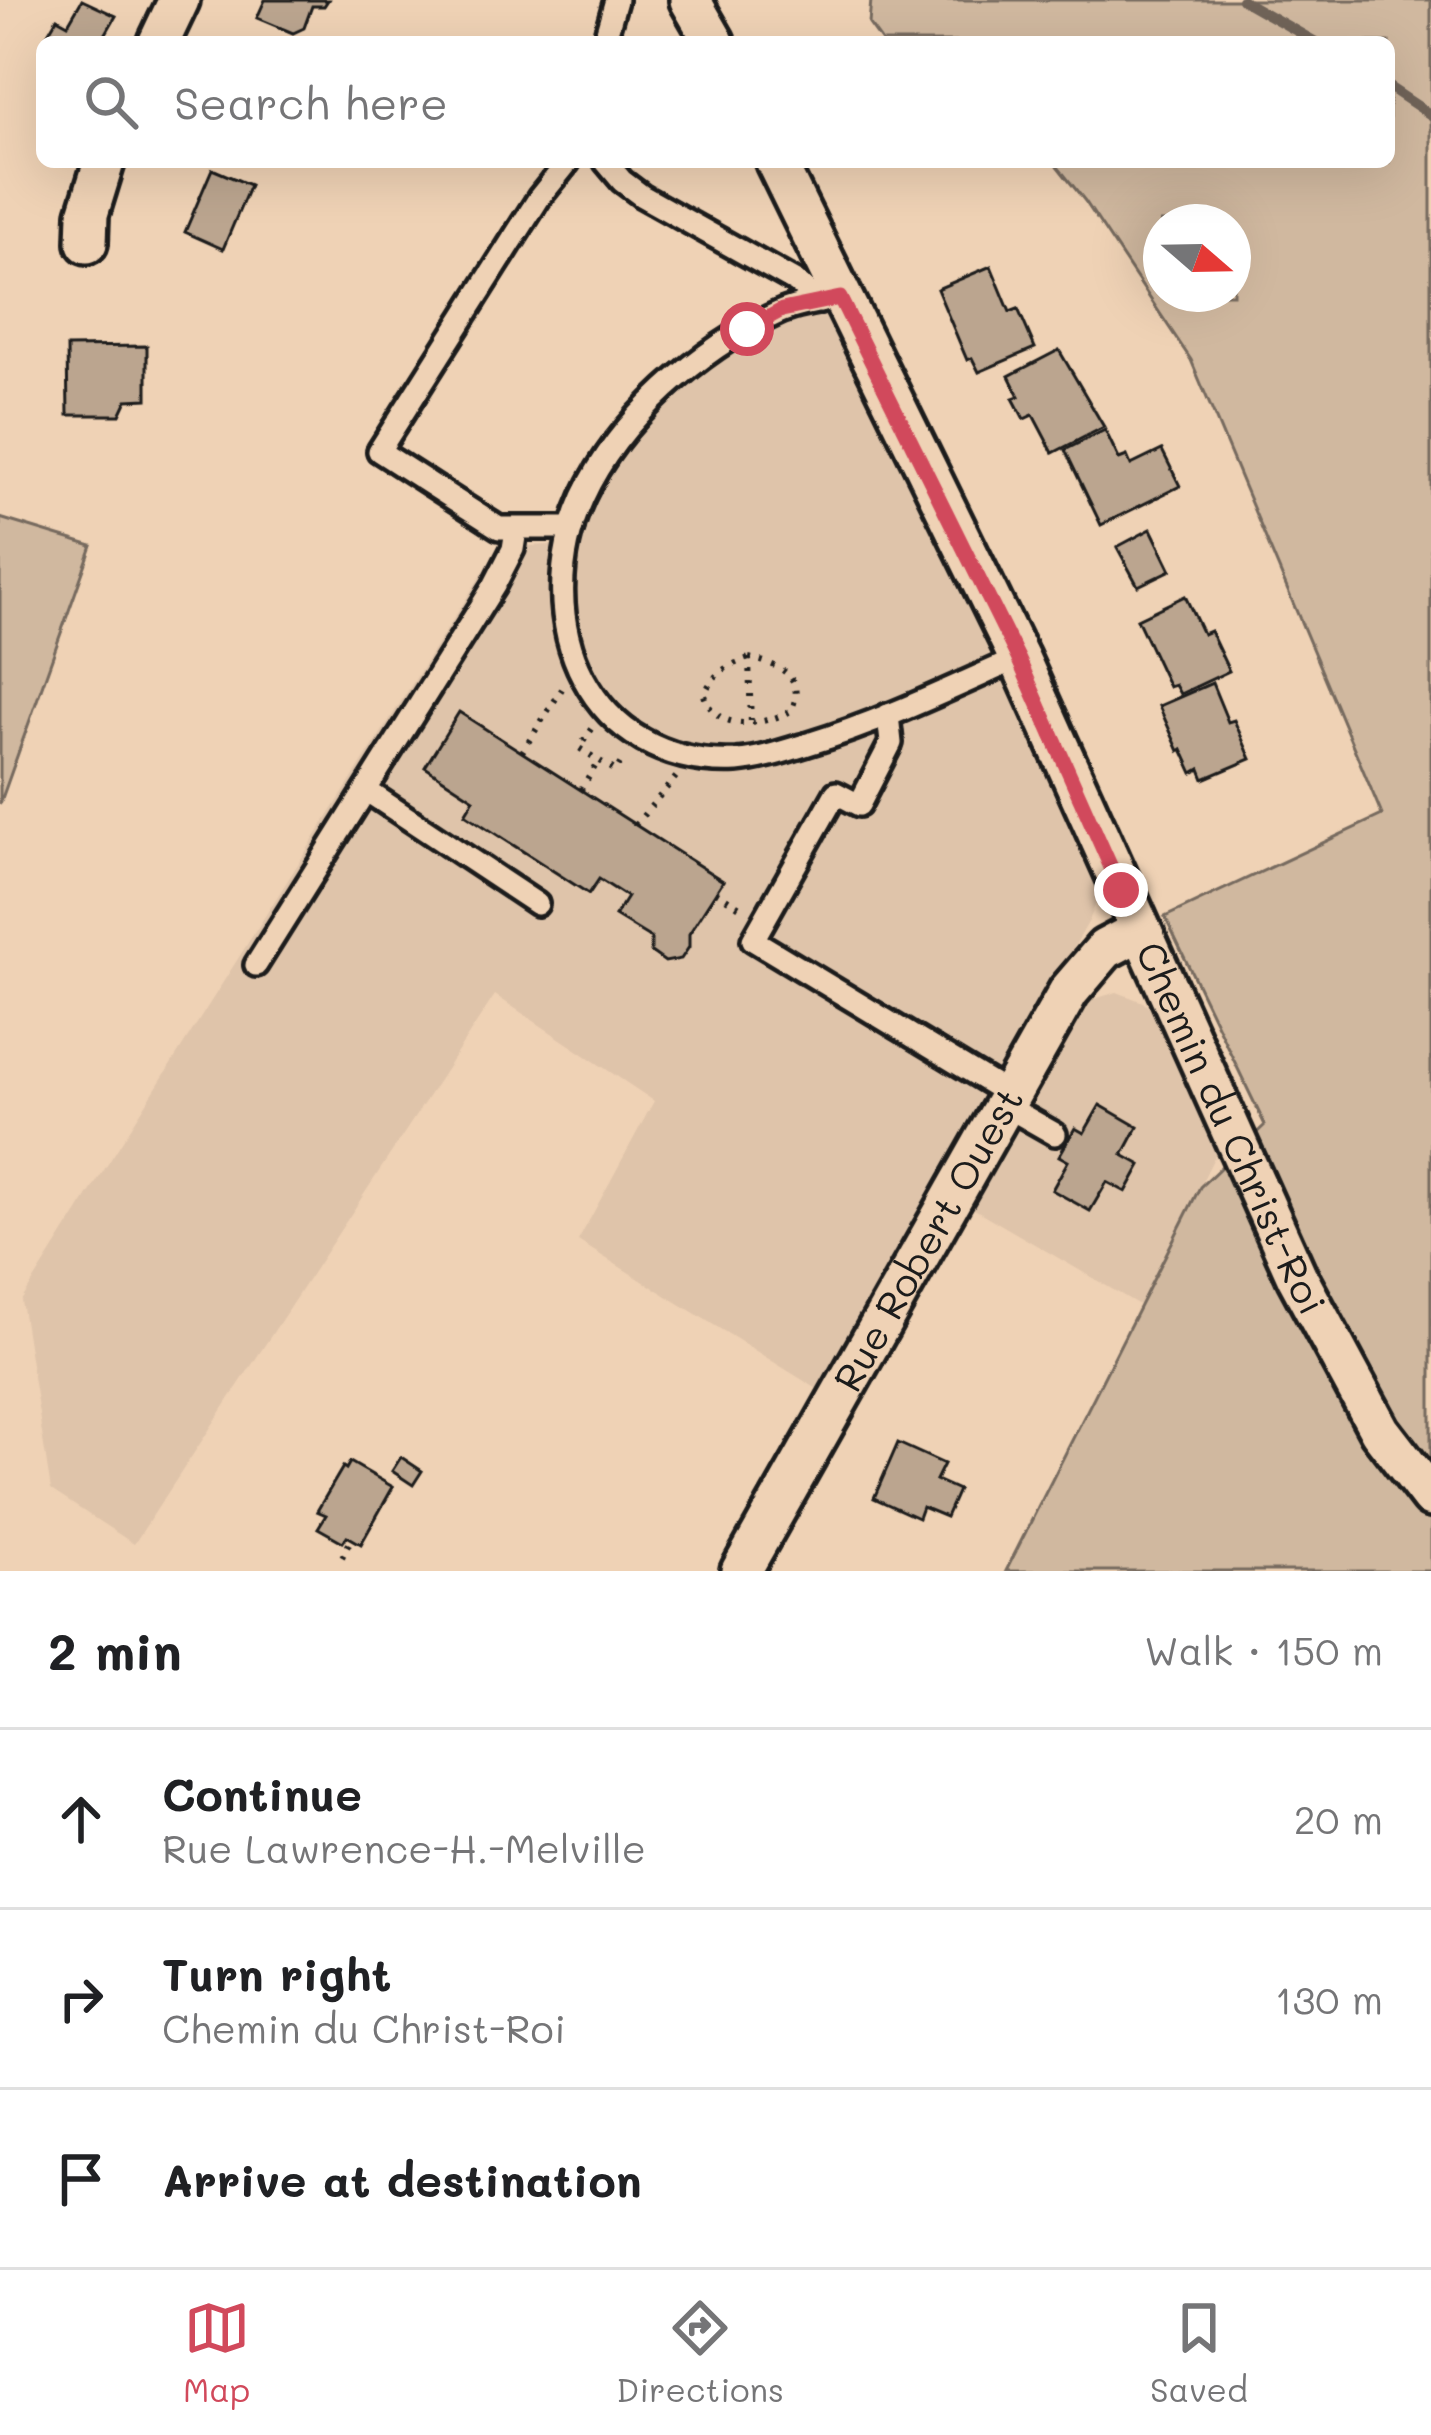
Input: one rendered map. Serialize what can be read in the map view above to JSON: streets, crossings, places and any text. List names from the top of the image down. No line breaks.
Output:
{"streets":{"street":["Chemin du Christ-Roi","Rue Robert Ouest"]},"crossings":[["Chemin du Christ-Roi","Rue Robert Ouest"]],"north":"right","page":{"search":"Search here","heading":["2 min","Walk · 150 m"],"list":[["Continue","Rue Lawrence-H.-Melville","20 m"],["Turn right","Chemin du Christ-Roi","130 m"],"Arrive at destination"],"nav":["Map","Directions","Saved"]}}
